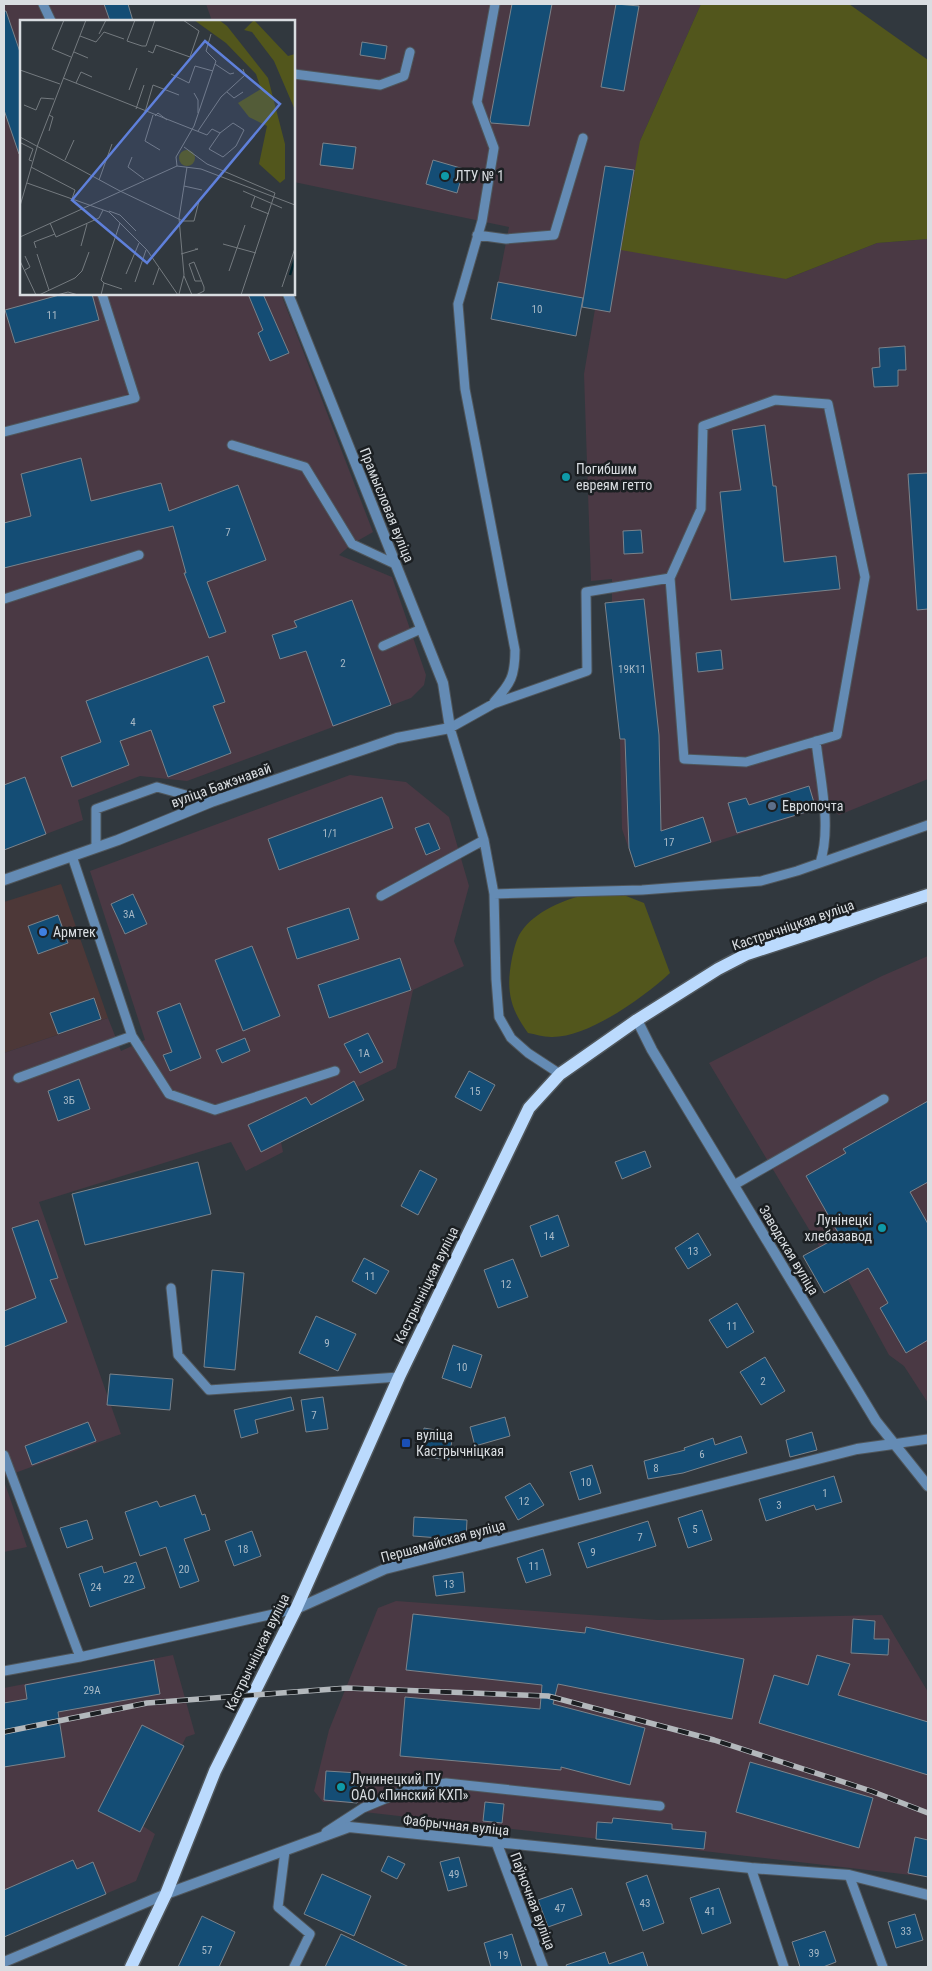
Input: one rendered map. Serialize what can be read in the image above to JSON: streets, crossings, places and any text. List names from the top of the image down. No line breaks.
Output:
{"streets":{"main road":["Кастрычніцкая вуліца"],"street":["Прамысловая вуліца","вуліца Бажэнавай","Заводская вуліца","Першамайская вуліца","Фабрычная вуліца","Паўночная вуліца"]},"crossings":[["Прамысловая вуліца","вуліца Бажэнавай"],["Кастрычніцкая вуліца","Заводская вуліца"],["Кастрычніцкая вуліца","Першамайская вуліца"],["Кастрычніцкая вуліца","Фабрычная вуліца"],["Заводская вуліца","Першамайская вуліца"],["Фабрычная вуліца","Паўночная вуліца"]],"places":{"other":["ЛТУ № 1","Погибшим евреям гетто","Европочта","Армтек","Лунінецкі хлебазавод","Лунинецкий ПУ ОАО «Пинский КХП»"],"transit":["вуліца Кастрычніцкая"]},"house_numbers":["10","11","7","2","19К11","4","1/1","17","3А","1А","15","3Б","14","13","11","12","11","9","10","2","7","6","8","10","1","12","3","5","7","18","9","11","20","22","13","24","29А","49","43","47","41","33","57","39","19"]}
